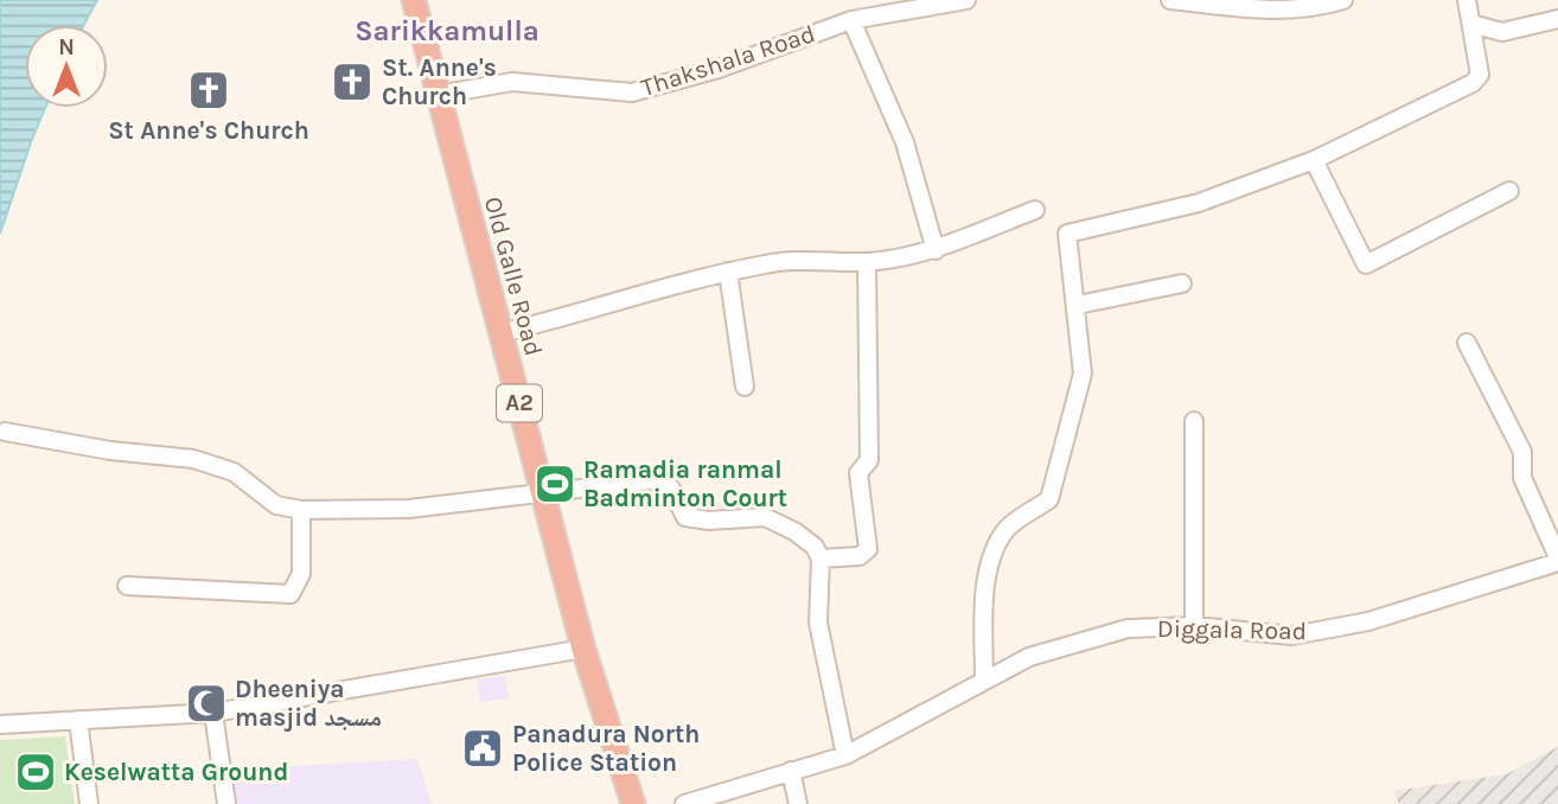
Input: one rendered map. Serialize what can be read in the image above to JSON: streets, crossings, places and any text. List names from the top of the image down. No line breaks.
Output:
{"streets":{"highway":["Old Galle Road","A2"],"street":["Thakshala Road","Diggala Road"]},"crossings":[["Thakshala Road","Old Galle Road"]],"districts":["Sarikkamulla"],"places":{"church":["St. Anne's Church","St Anne's Church"],"sports":["Ramadia ranmal Badminton Court","Keselwatta Ground"],"mosque":["Dheeniya masjid مسجد"],"public building":["Panadura North Police Station"]},"north":"top"}
